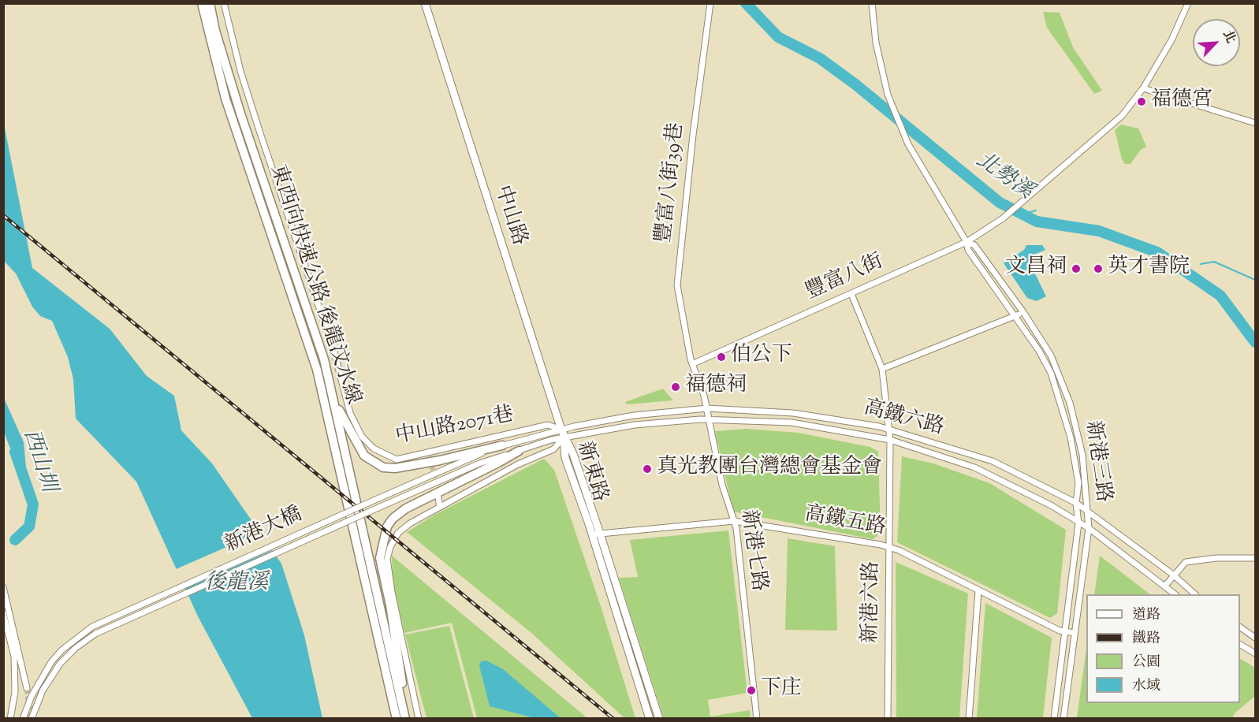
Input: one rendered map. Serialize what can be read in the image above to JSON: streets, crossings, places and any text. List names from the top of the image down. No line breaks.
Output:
{"streets":{"highway":["東西向快速公路 後龍汶水線"],"main road":["中山路","新東路"],"street":["豐富八街39巷","豐富八街","高鐵六路","中山路2071巷","新港三路","高鐵五路","新港大橋","新港七路","新港六路"]},"crossings":[["豐富八街39巷","豐富八街"],["豐富八街39巷","新港七路"],["中山路","高鐵六路"],["中山路","中山路2071巷"],["中山路","新東路"],["中山路","新港大橋"],["豐富八街","新港三路"],["豐富八街","新港七路"],["豐富八街","新港六路"],["高鐵六路","中山路2071巷"],["高鐵六路","新港三路"],["高鐵六路","新東路"],["高鐵六路","新港大橋"],["高鐵六路","新港七路"],["高鐵六路","新港六路"],["中山路2071巷","新港大橋"],["新港三路","高鐵五路"],["新東路","高鐵五路"],["新東路","新港大橋"],["高鐵五路","新港七路"],["高鐵五路","新港六路"]],"water":["北勢溪","西山圳","後龍溪"],"places":["福德宮","文昌祠","英才書院","伯公下","福德祠","真光教團台灣總會基金會","下庄"],"legend":["道路","鐵路","公園","水域"],"north":"top right"}
